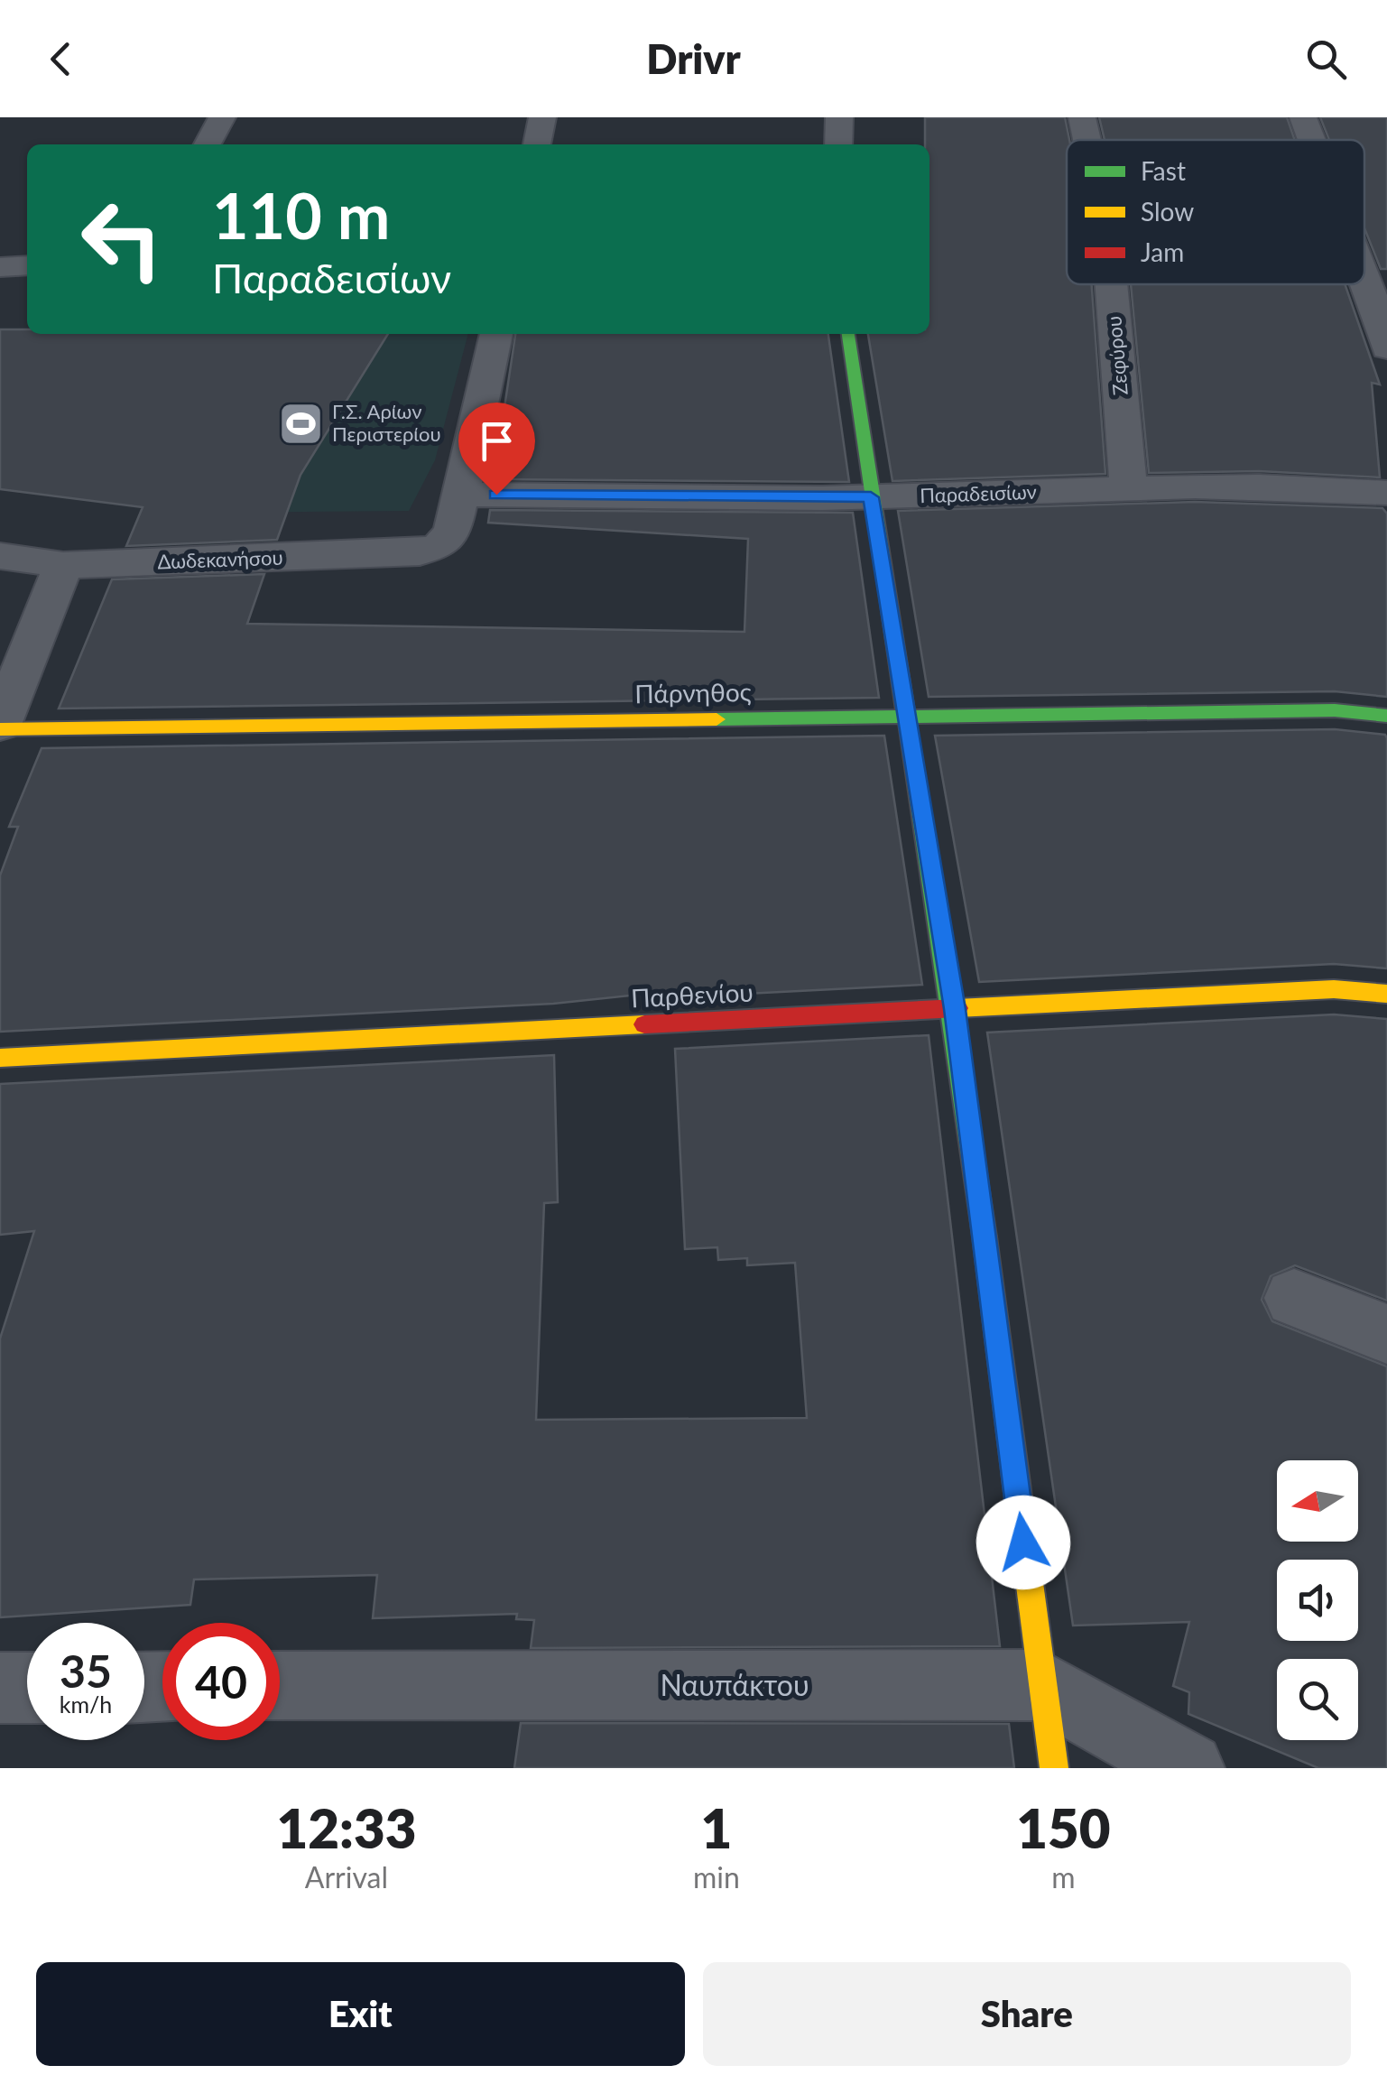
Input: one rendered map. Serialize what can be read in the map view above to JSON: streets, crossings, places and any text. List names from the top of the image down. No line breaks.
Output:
{"streets":{"street":["Ζεφύρου","Παραδεισίων","Δωδεκανήσου","Πάρνηθος","Παρθενίου","Ναυπάκτου"]},"crossings":[["Ζεφύρου","Παραδεισίων"],["Παραδεισίων","Δωδεκανήσου"]],"places":{"sports":["Γ.Σ. Αρίων Περιστερίου"]},"legend":["Fast","Slow","Jam"],"north":"left","page":{"header":"Drivr","turn":["110 m","Παραδεισίων"],"speed":"35 km/h","limit":"40","eta":["12:33","Arrival","1","min","150","m"],"buttons":["Exit","Share"]}}
